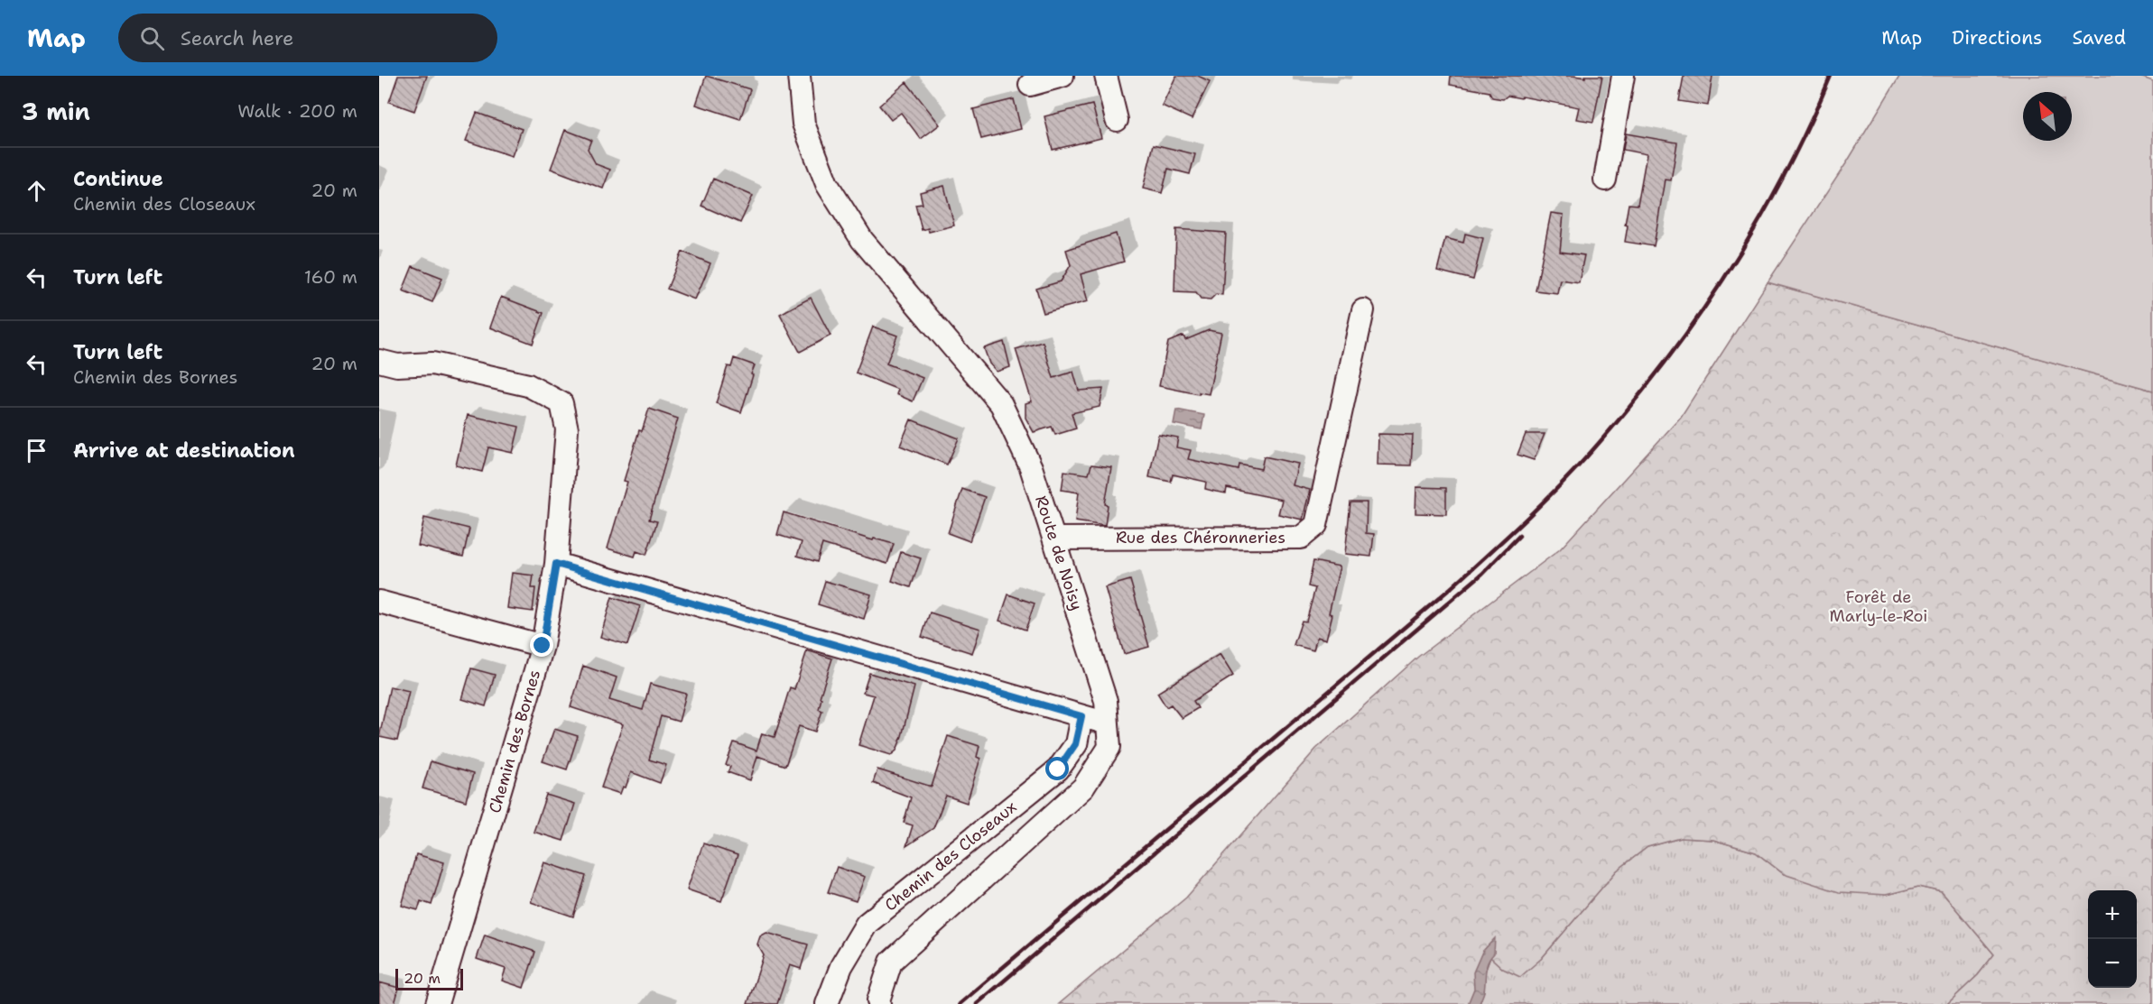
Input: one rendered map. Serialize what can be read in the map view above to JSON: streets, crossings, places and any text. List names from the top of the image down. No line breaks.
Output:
{"streets":{"street":["Rue des Chéronneries","Route de Noisy","Chemin des Bornes","Chemin des Closeaux"]},"crossings":[["Rue des Chéronneries","Route de Noisy"]],"parks":["Forêt de Marly-le-Roi"],"scale_bar":"20 m","north":"top left","page":{"header":"Map","search":"Search here","nav":["Map","Directions","Saved"],"heading":["3 min","Walk · 200 m"],"list":[["Continue","Chemin des Closeaux","20 m"],["Turn left","160 m"],["Turn left","Chemin des Bornes","20 m"],"Arrive at destination"],"map_buttons":["+","−"],"scale":"20 m"}}
